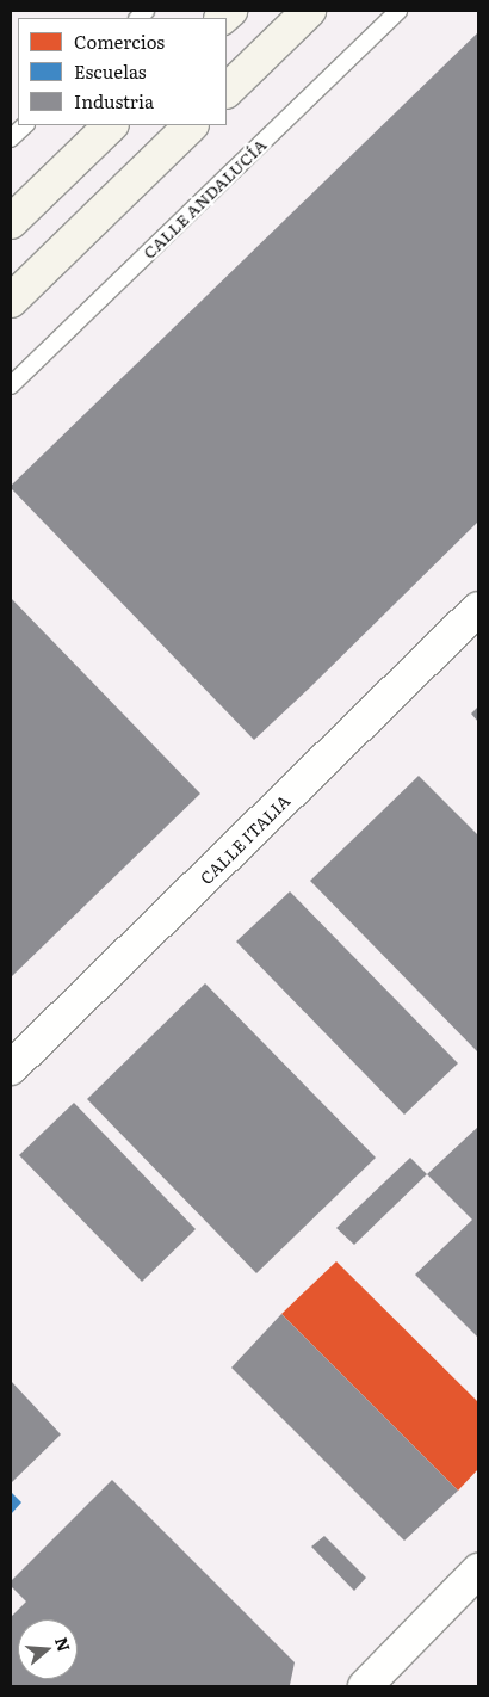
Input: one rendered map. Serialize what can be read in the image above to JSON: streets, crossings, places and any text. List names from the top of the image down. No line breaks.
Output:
{"streets":{"street":["CALLE ITALIA"],"lane":["CALLE ANDALUCÍA"]},"legend":["Comercios","Escuelas","Industria"],"north":"right"}
